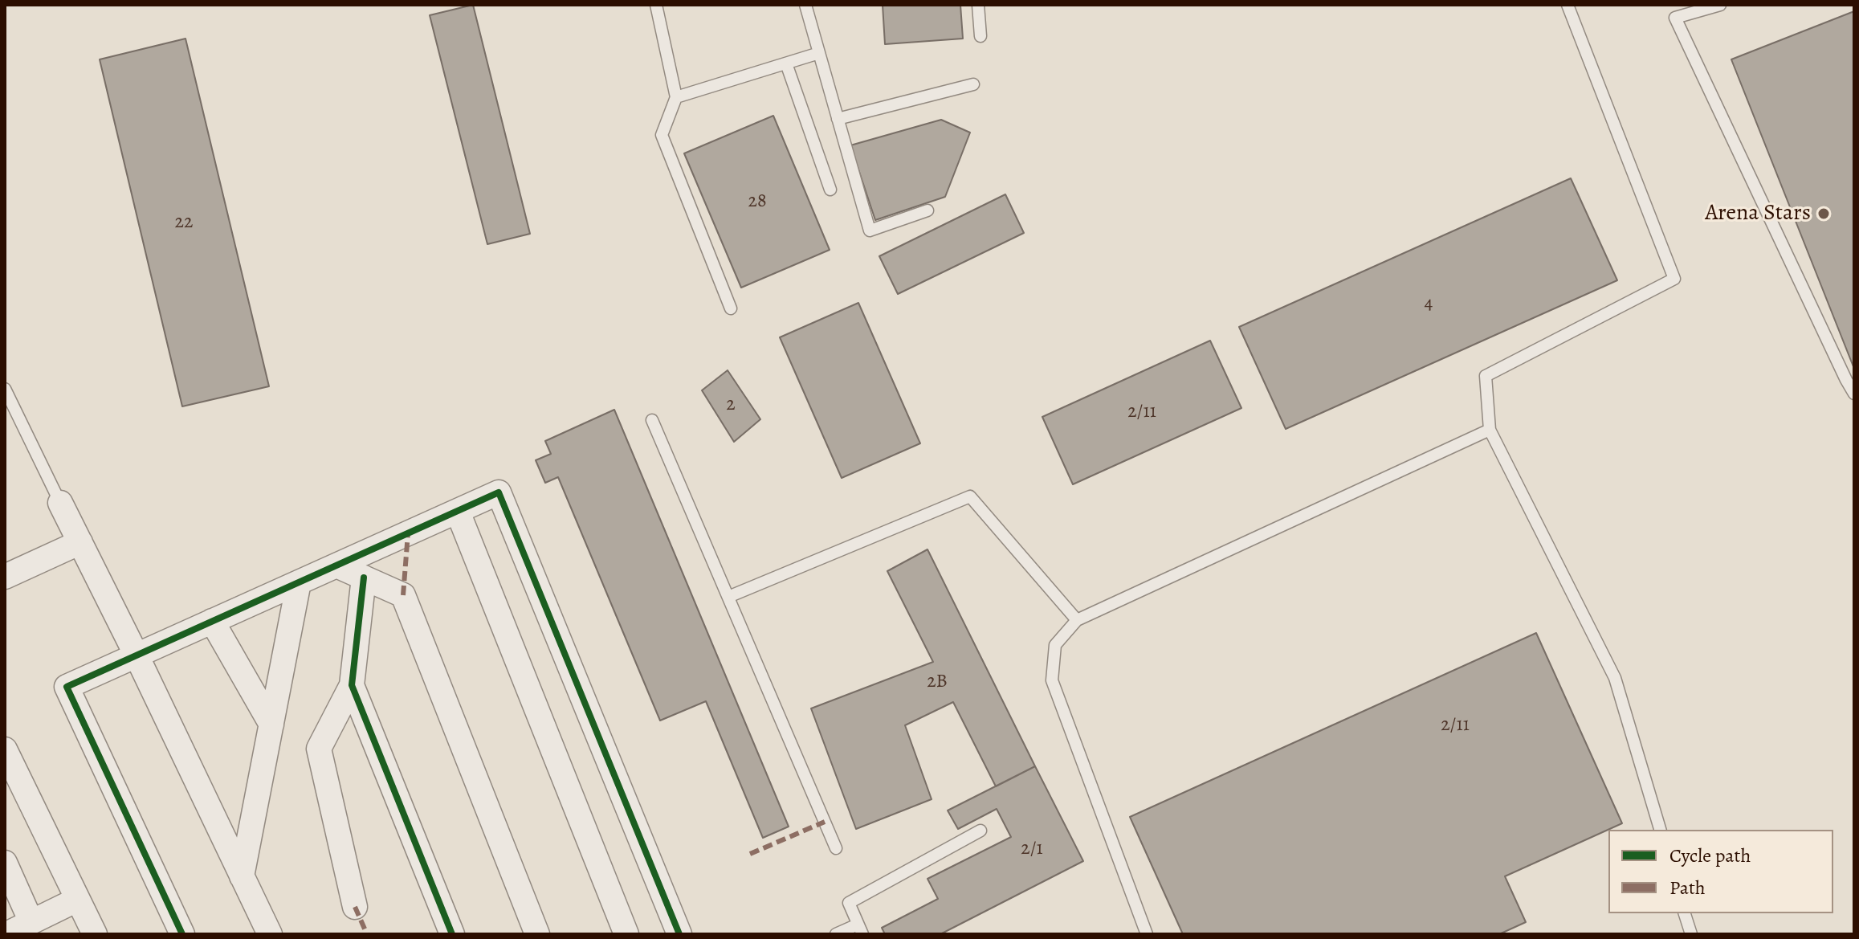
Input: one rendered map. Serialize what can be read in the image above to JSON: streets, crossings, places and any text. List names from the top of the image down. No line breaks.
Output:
{"places":["Arena Stars"],"house_numbers":["28","22","4","2","2/11","2В","2/11","2/1"],"legend":["Cycle path","Path"]}
